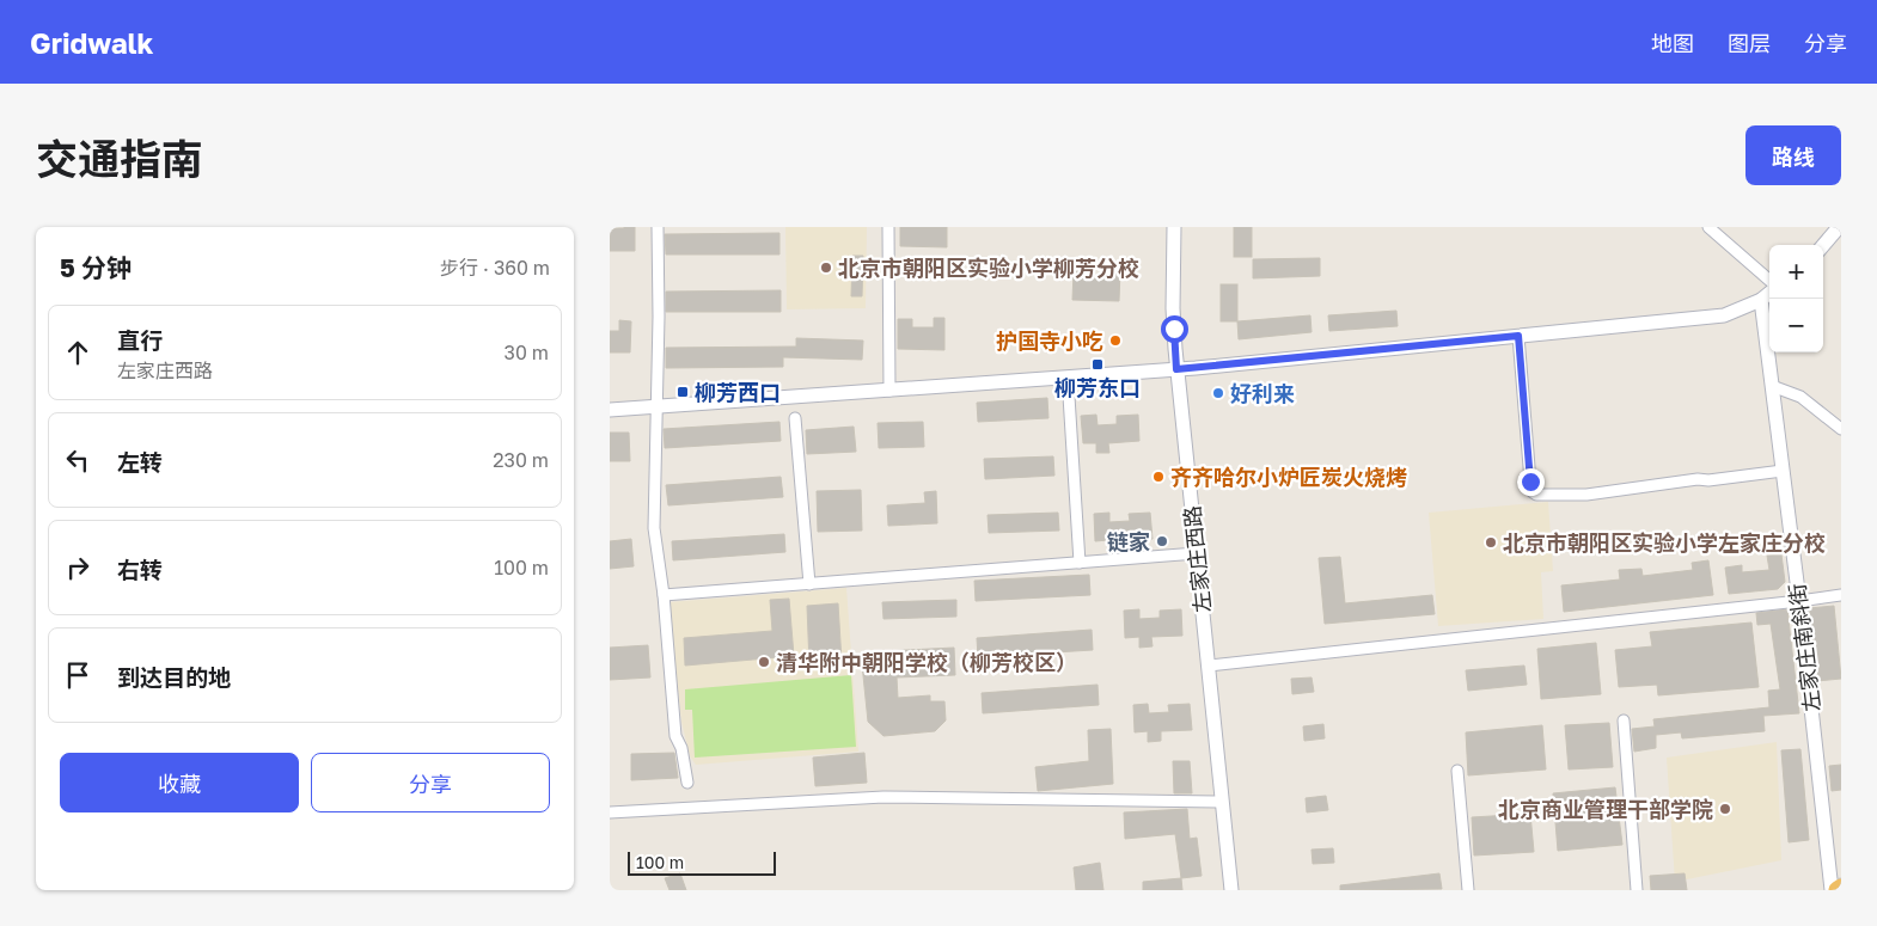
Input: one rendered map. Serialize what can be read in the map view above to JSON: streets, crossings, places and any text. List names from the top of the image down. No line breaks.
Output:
{"streets":{"street":["左家庄西路","左家庄南斜街"]},"places":{"other":["北京市朝阳区实验小学柳芳分校","护国寺小吃","好利来","齐齐哈尔小炉匠炭火烧烤","链家","北京市朝阳区实验小学左家庄分校","清华附中朝阳学校（柳芳校区）","北京商业管理干部学院"],"transit":["柳芳东口","柳芳西口"]},"scale_bar":"100 m","page":{"header":"Gridwalk","nav":["地图","图层","分享"],"title":"交通指南","buttons":["路线",["收藏","分享"]],"heading":["5 分钟","步行 · 360 m"],"map_buttons":["+","−"],"list":[["直行","左家庄西路","30 m"],["左转","230 m"],["右转","100 m"],"到达目的地"],"scale":"100 m"}}
